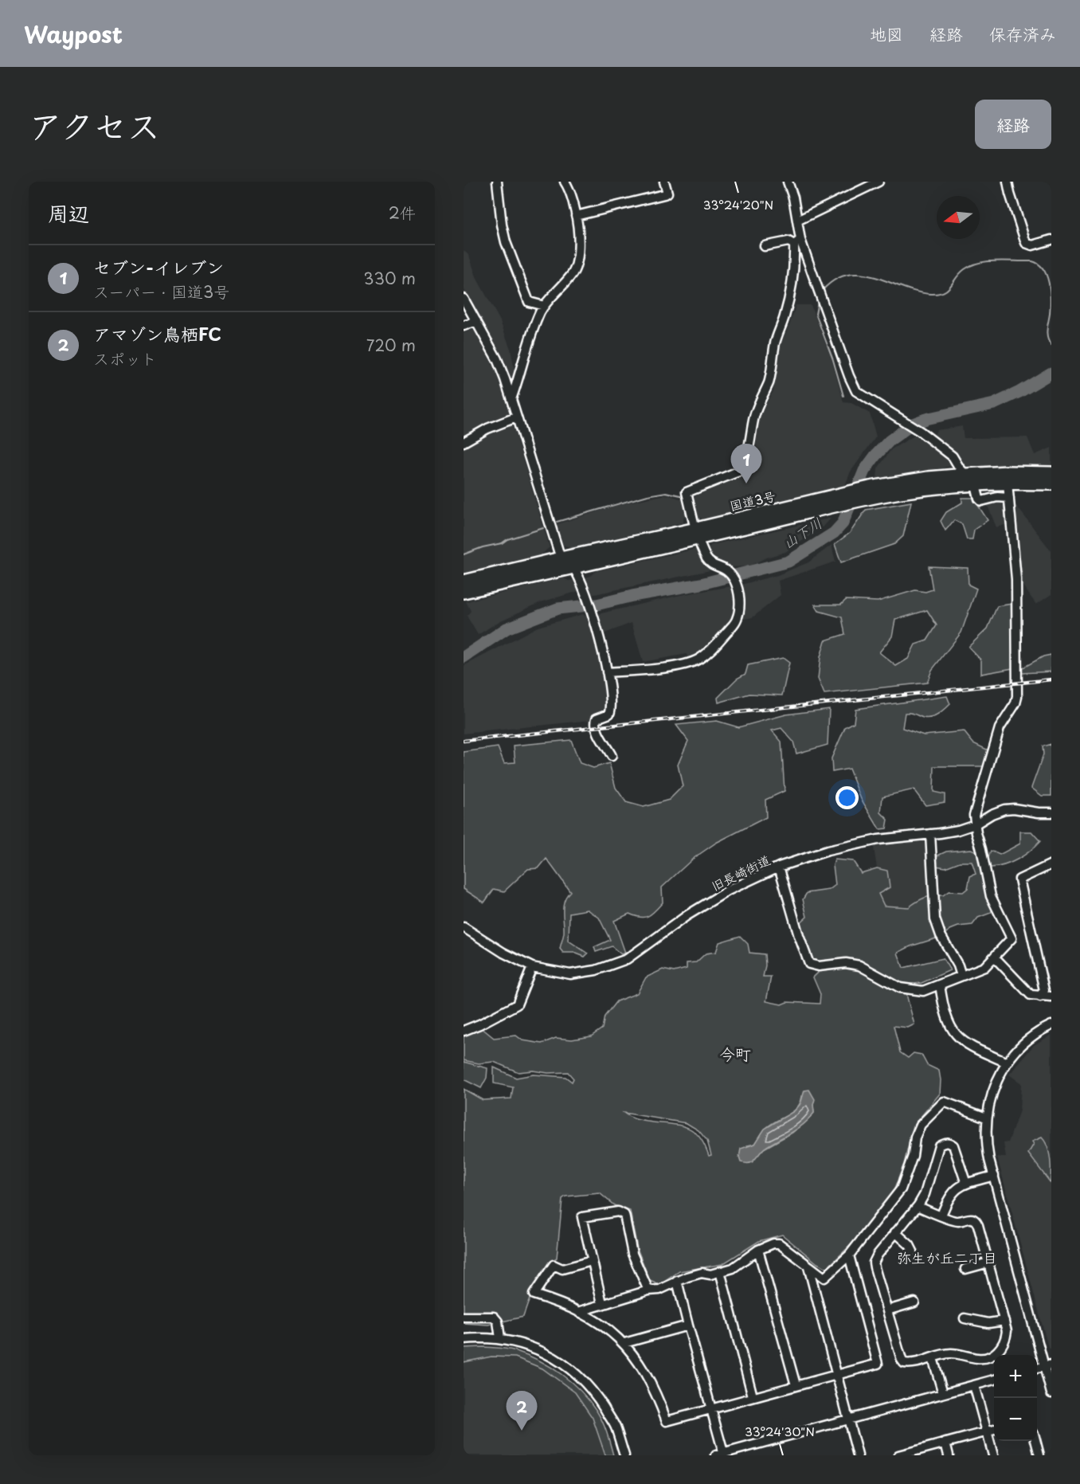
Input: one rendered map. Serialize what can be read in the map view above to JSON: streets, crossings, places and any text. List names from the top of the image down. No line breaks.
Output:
{"streets":{"highway":["国道3号"],"street":["旧長崎街道"]},"districts":["今町","弥生が丘二丁目"],"water":["山下川"],"north":"left","page":{"header":"Waypost","nav":["地図","経路","保存済み"],"title":"アクセス","buttons":"経路","heading":["周辺","2件"],"list":[{"mark":"1","name":"セブン-イレブン","note":"スーパー · 国道3号","value":"330 m"},{"mark":"2","name":"アマゾン鳥栖FC","note":"スポット","value":"720 m"}],"pins":["1","2"],"map_buttons":["+","−"]},"coordinates":["33°24'20\"N","33°24'30\"N"]}
